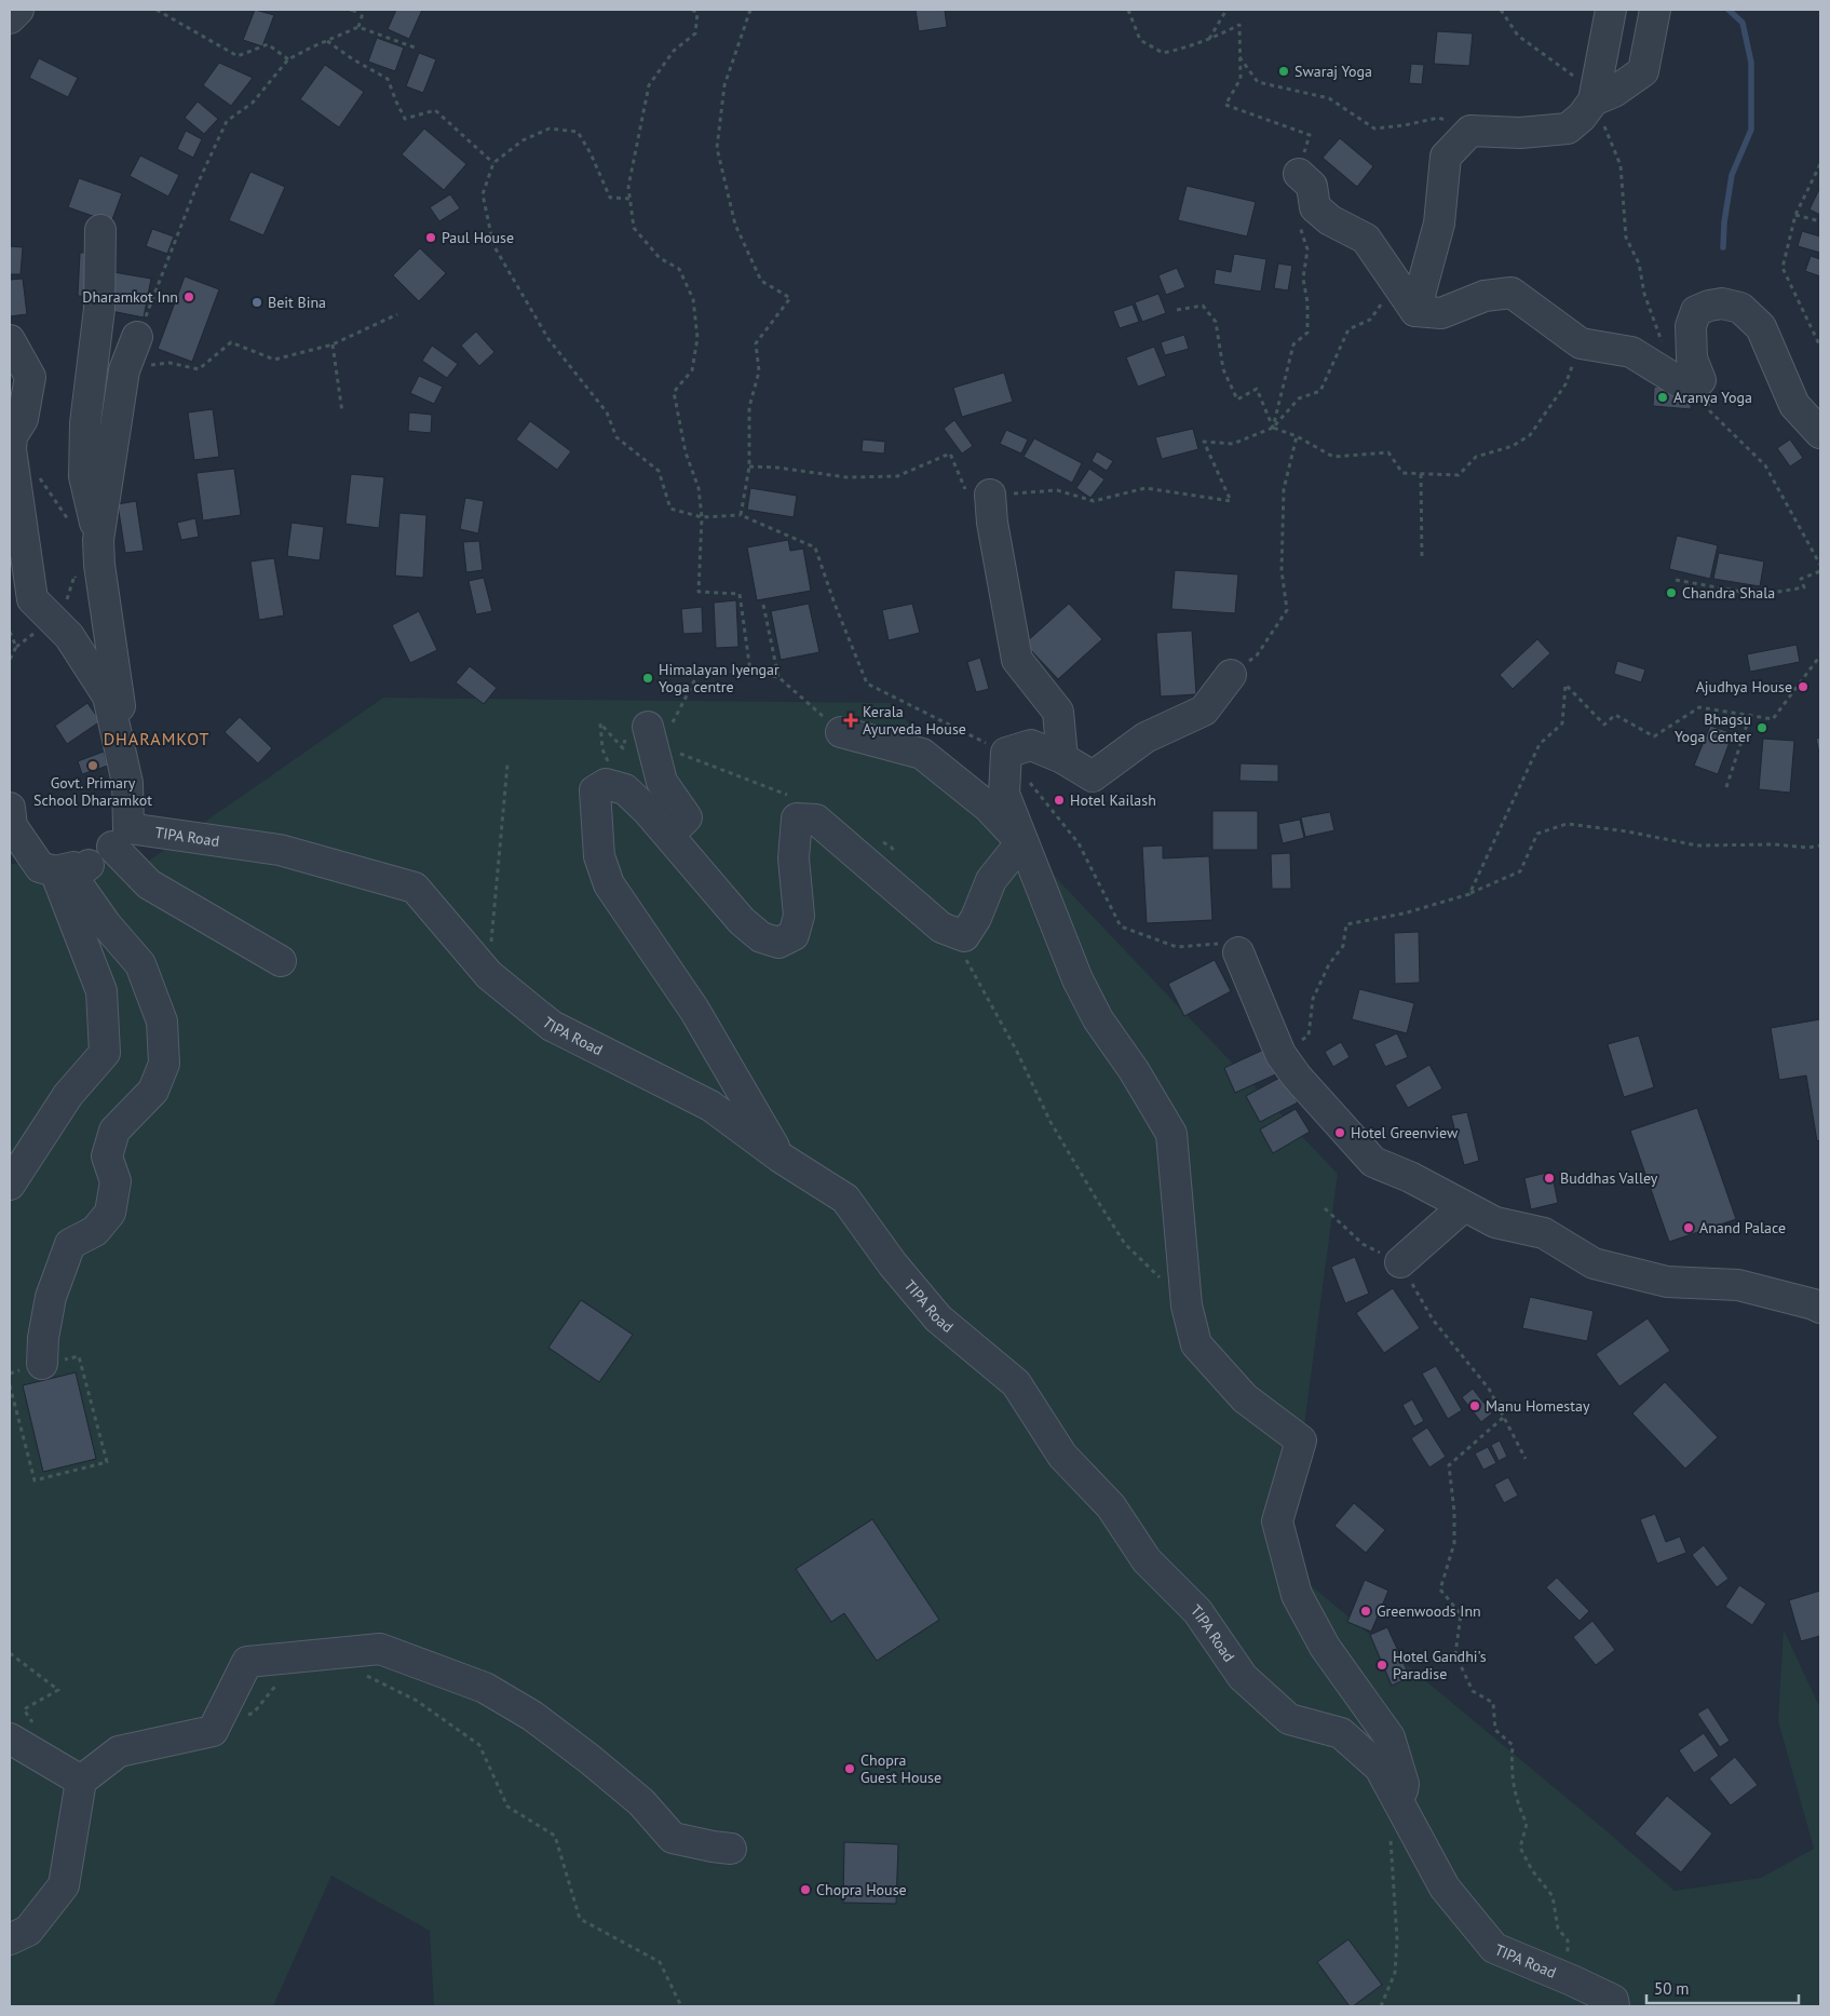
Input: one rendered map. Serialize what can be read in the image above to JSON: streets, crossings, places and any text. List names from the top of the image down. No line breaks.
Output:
{"streets":{"street":["TIPA Road"]},"districts":["DHARAMKOT"],"places":{"other":["Swaraj Yoga","Paul House","Dharamkot Inn","Beit Bina","Aranya Yoga","Chandra Shala","Himalayan Iyengar Yoga centre","Ajudhya House","Bhagsu Yoga Center","Govt. Primary School Dharamkot","Hotel Kailash","Hotel Greenview","Buddhas Valley","Anand Palace","Manu Homestay","Greenwoods Inn","Hotel Gandhi's Paradise","Chopra Guest House","Chopra House"],"health":["Kerala Ayurveda House"]},"scale_bar":"50 m"}
